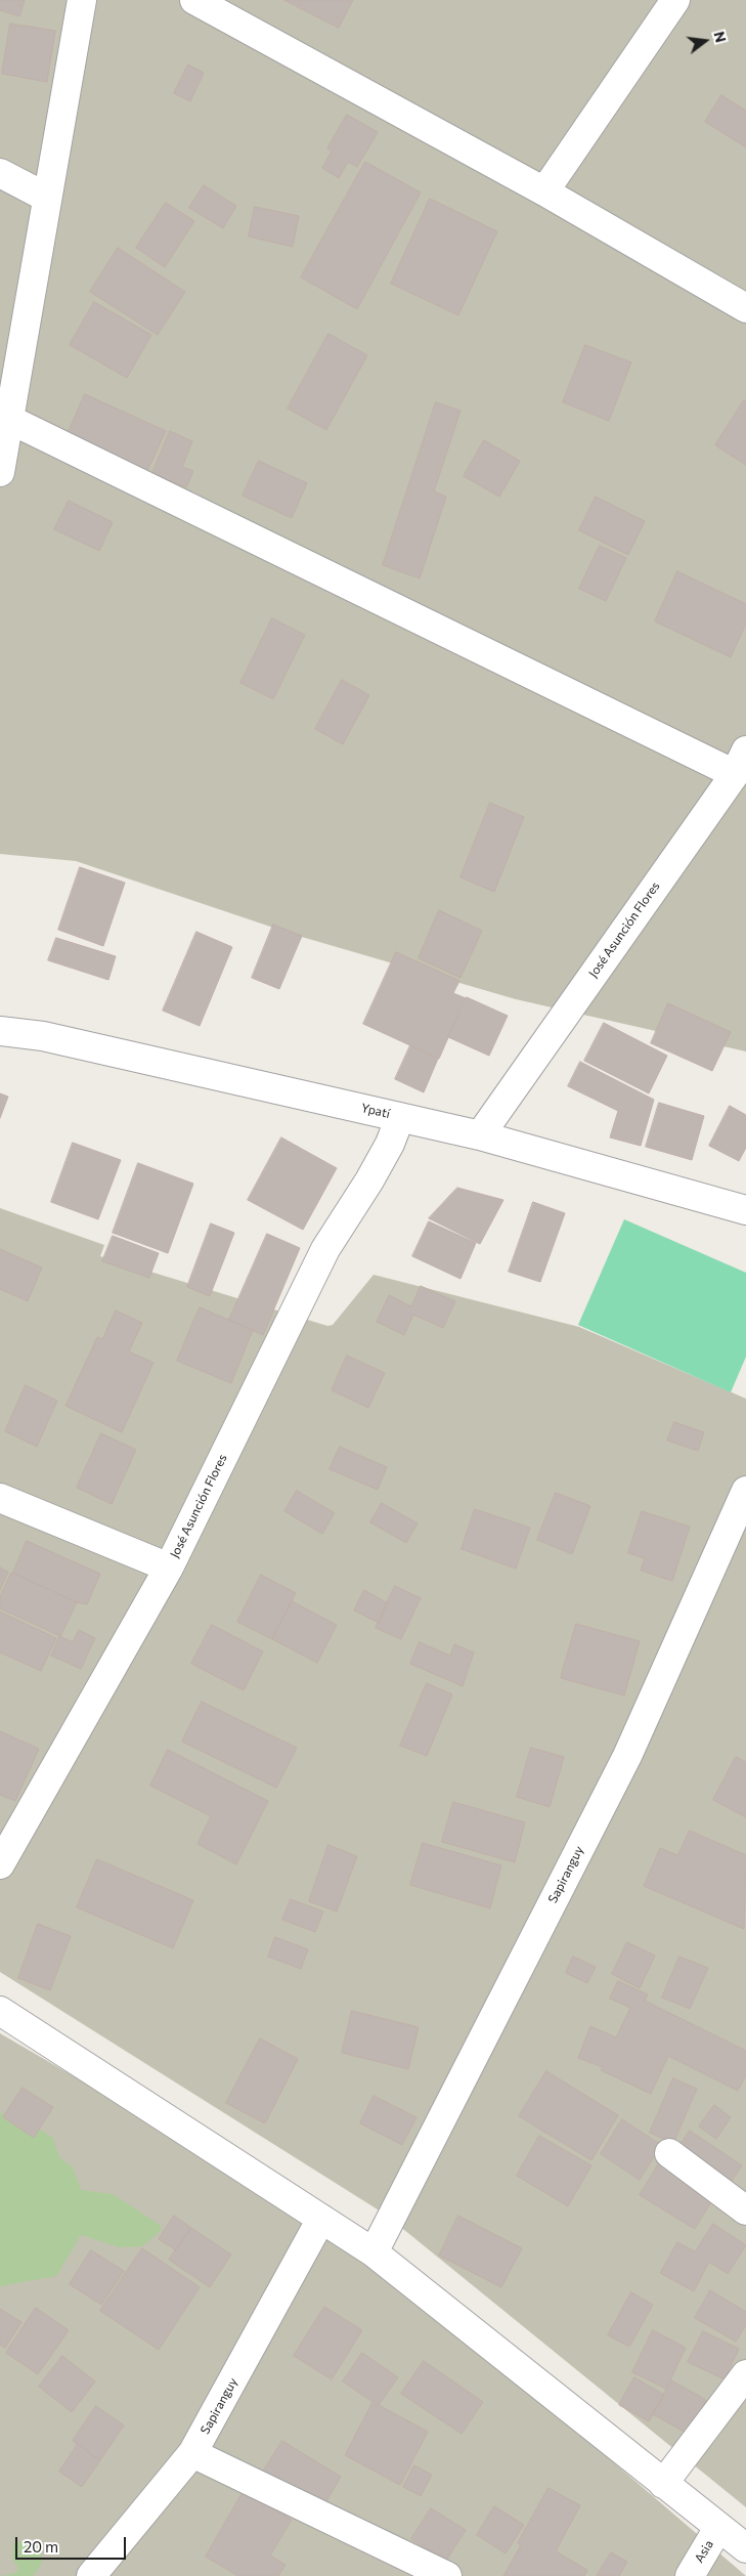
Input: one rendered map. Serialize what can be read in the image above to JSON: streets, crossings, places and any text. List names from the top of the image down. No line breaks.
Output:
{"streets":{"street":["José Asunción Flores","Ypatí","Sapiranguy","Asia"]},"crossings":[["José Asunción Flores","Ypatí"]],"scale_bar":"20 m","north":"right"}
